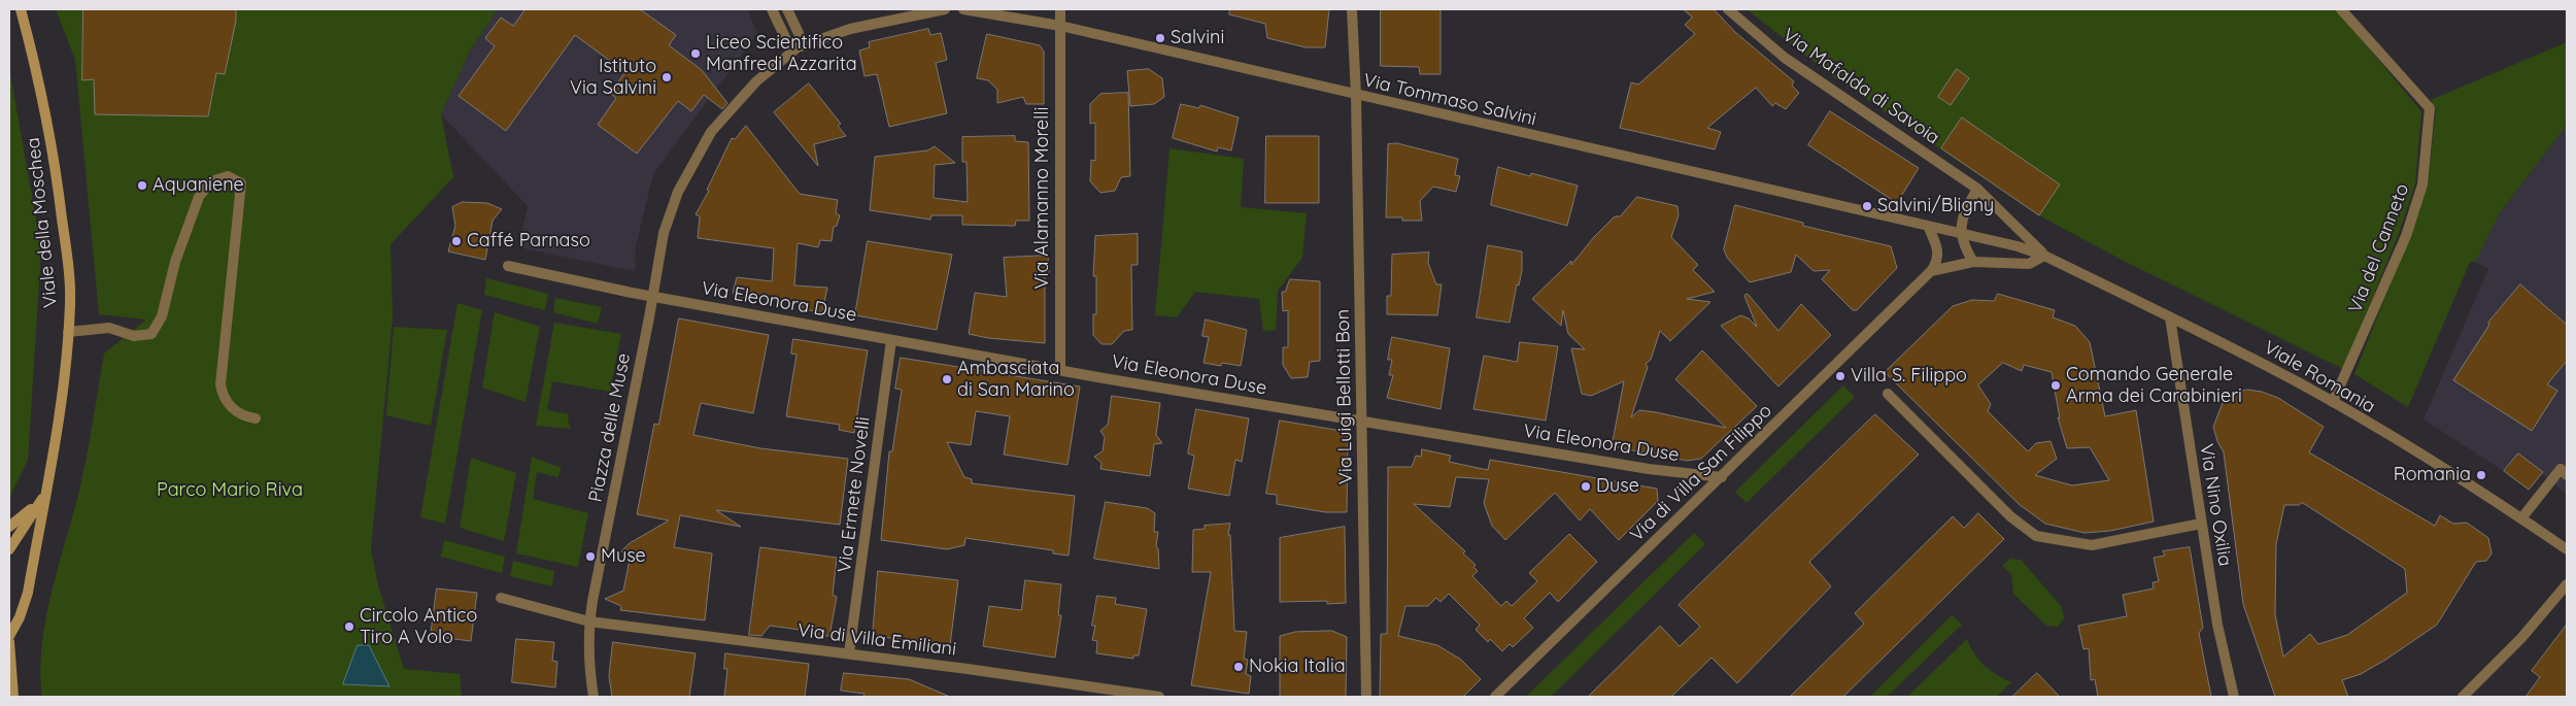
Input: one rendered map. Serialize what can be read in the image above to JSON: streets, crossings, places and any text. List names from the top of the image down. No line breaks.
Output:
{"streets":{"street":["Via Mafalda di Savoia","Via Tommaso Salvini","Via Alamanno Morelli","Viale della Moschea","Via del Canneto","Via Eleonora Duse","Viale Romania","Via Luigi Bellotti Bon","Piazza delle Muse","Via di Villa San Filippo","Via Ermete Novelli","Via Nino Oxilia","Via di Villa Emiliani"]},"crossings":[["Via Mafalda di Savoia","Via Tommaso Salvini"],["Via Mafalda di Savoia","Viale Romania"],["Via Tommaso Salvini","Via Alamanno Morelli"],["Via Tommaso Salvini","Viale Romania"],["Via Tommaso Salvini","Via Luigi Bellotti Bon"],["Via Alamanno Morelli","Via Eleonora Duse"],["Via del Canneto","Viale Romania"],["Via Eleonora Duse","Via Luigi Bellotti Bon"],["Via Eleonora Duse","Piazza delle Muse"],["Via Eleonora Duse","Via di Villa San Filippo"],["Via Eleonora Duse","Via Ermete Novelli"],["Viale Romania","Via Nino Oxilia"],["Piazza delle Muse","Via di Villa Emiliani"],["Via Ermete Novelli","Via di Villa Emiliani"]],"parks":["Parco Mario Riva"],"places":["Salvini","Liceo Scientifico Manfredi Azzarita","Istituto Via Salvini","Aquaniene","Salvini/Bligny","Caffé Parnaso","Villa S. Filippo","Ambasciata di San Marino","Comando Generale Arma dei Carabinieri","Romania","Duse","Muse","Circolo Antico Tiro A Volo","Nokia Italia"]}
